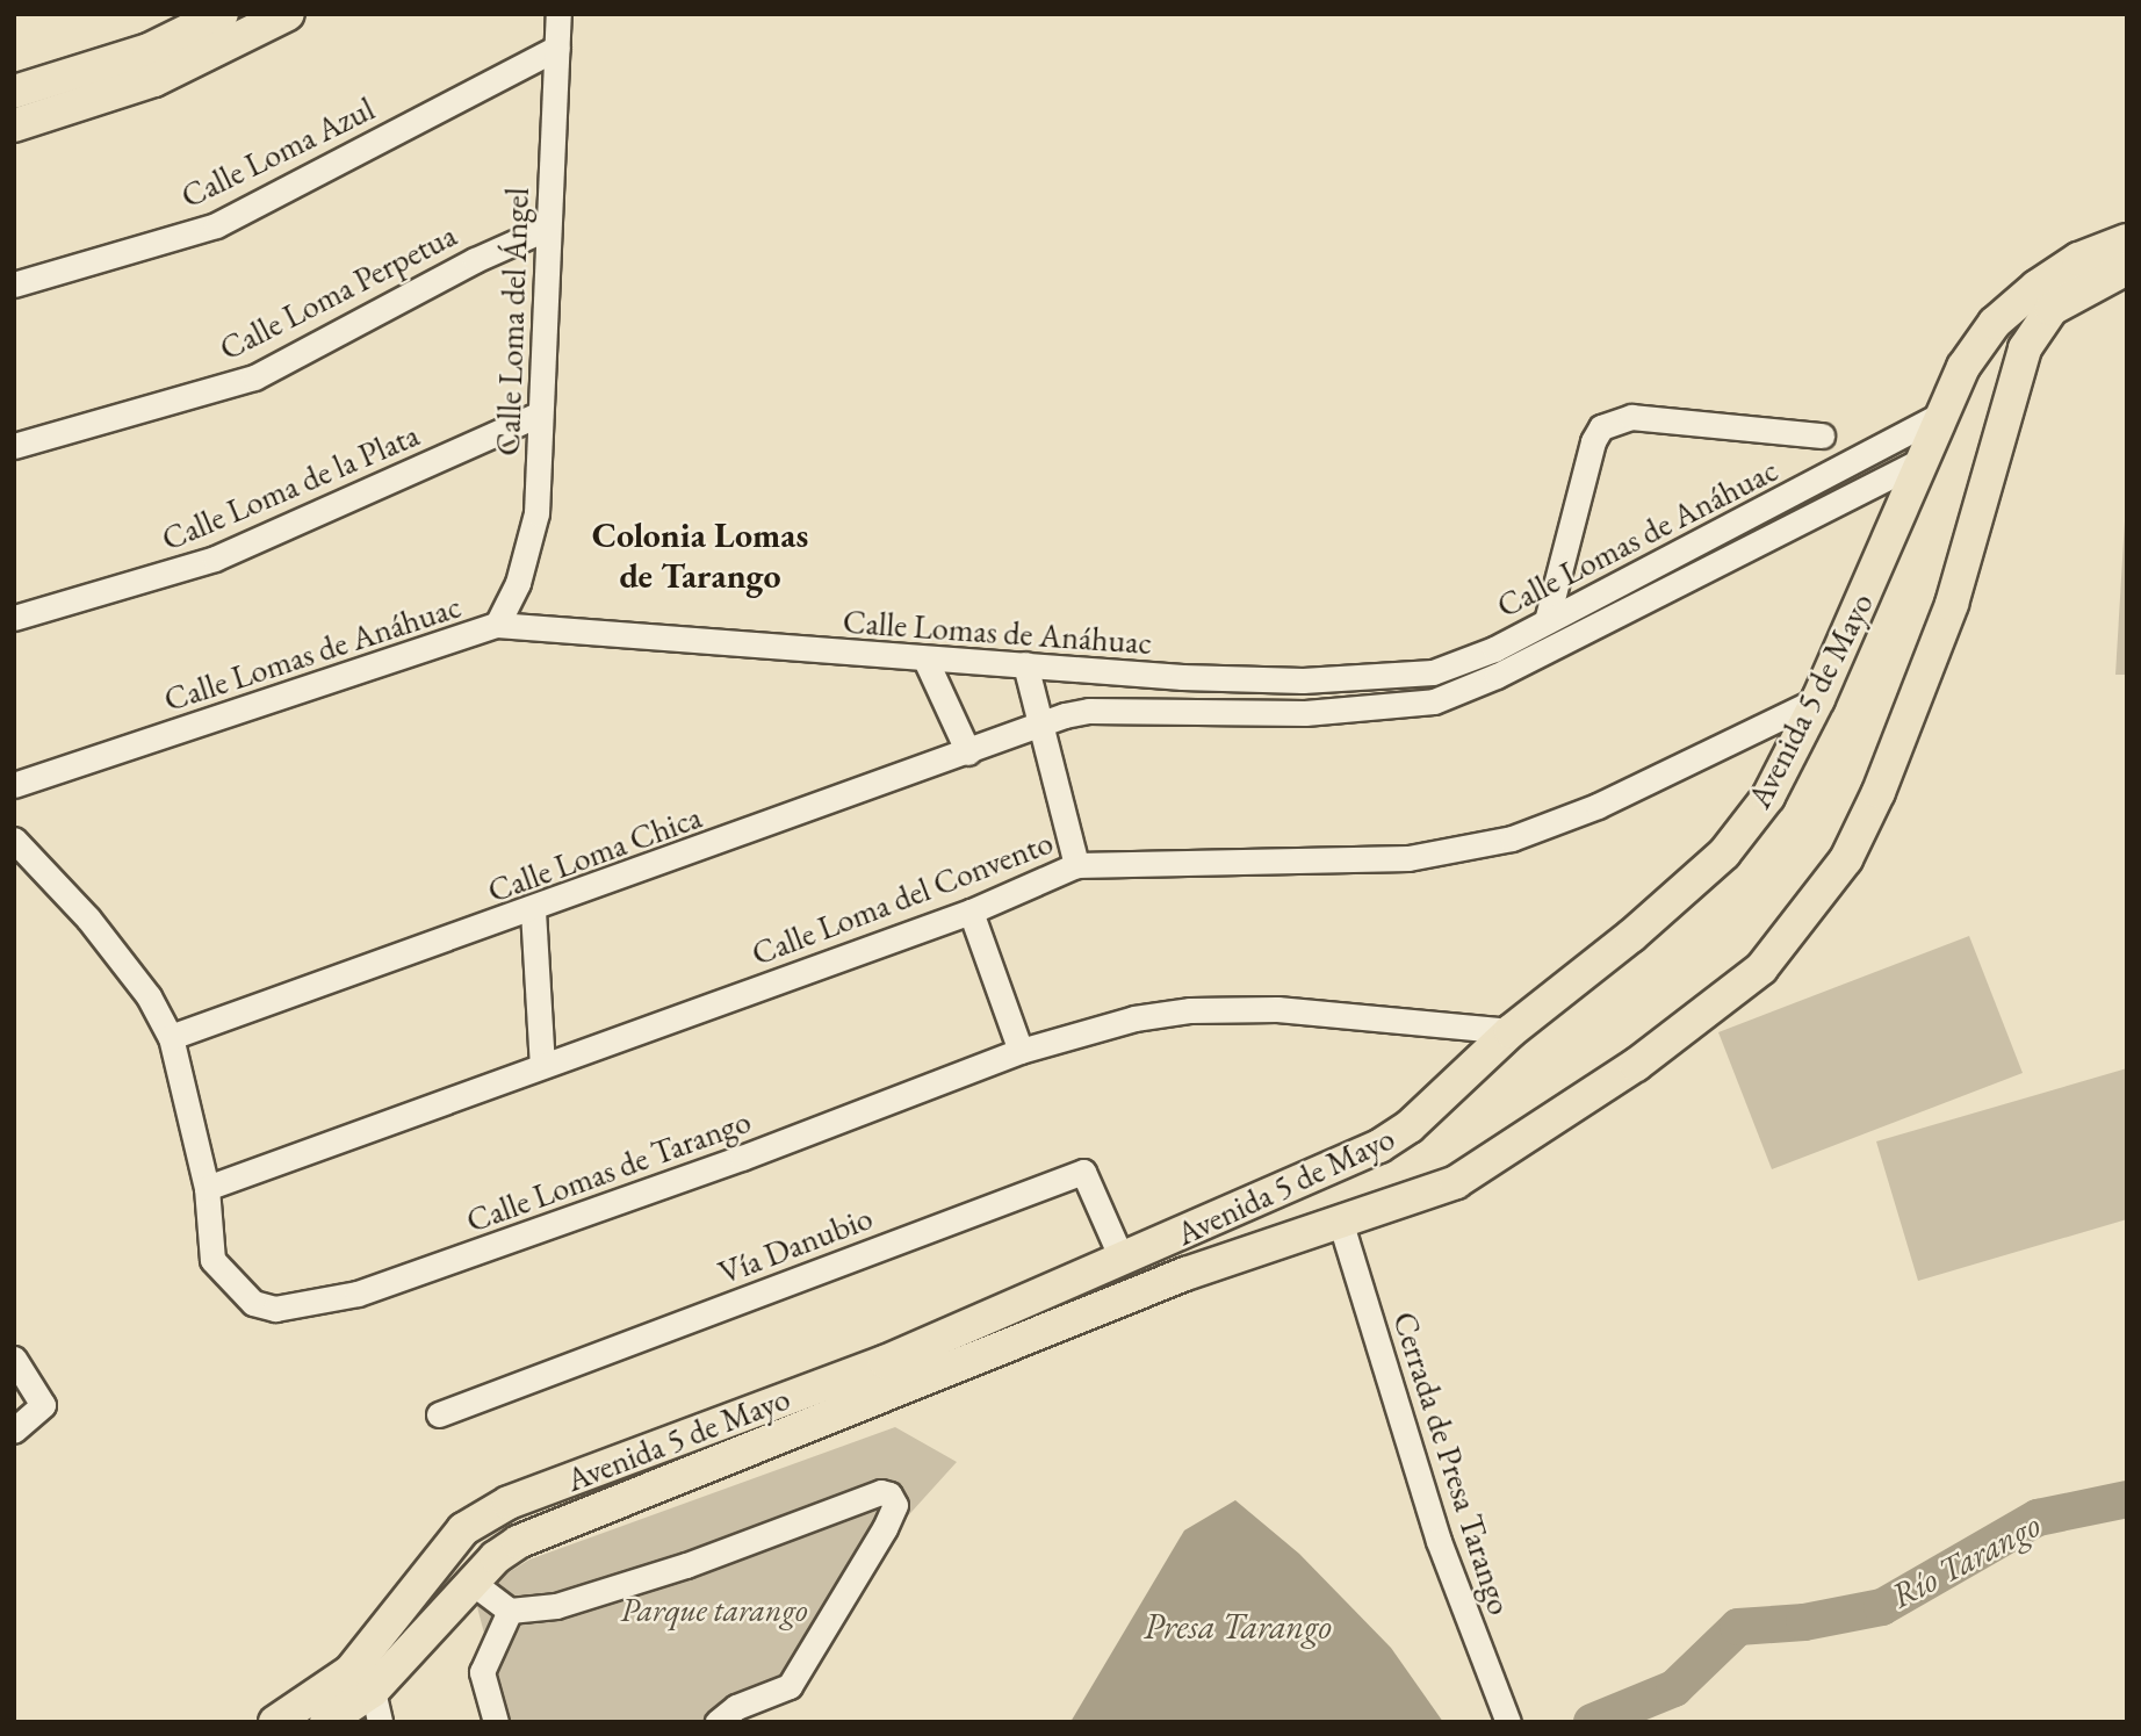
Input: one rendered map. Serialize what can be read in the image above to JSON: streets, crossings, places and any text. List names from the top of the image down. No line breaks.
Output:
{"streets":{"main road":["Avenida 5 de Mayo"],"street":["Calle Loma Azul","Calle Loma Perpetua","Calle Loma del Ángel","Calle Loma de la Plata","Calle Lomas de Anáhuac","Calle Loma Chica","Calle Loma del Convento","Calle Lomas de Tarango","Vía Danubio","Cerrada de Presa Tarango"]},"crossings":[["Calle Loma Azul","Calle Loma del Ángel"],["Calle Loma Perpetua","Calle Loma del Ángel"],["Calle Loma del Ángel","Calle Loma de la Plata"],["Calle Loma del Ángel","Calle Lomas de Anáhuac"],["Calle Lomas de Anáhuac","Avenida 5 de Mayo"],["Calle Lomas de Anáhuac","Calle Loma Chica"],["Avenida 5 de Mayo","Calle Loma del Convento"],["Avenida 5 de Mayo","Calle Lomas de Tarango"],["Avenida 5 de Mayo","Vía Danubio"],["Avenida 5 de Mayo","Cerrada de Presa Tarango"],["Calle Loma Chica","Calle Lomas de Tarango"],["Calle Loma del Convento","Calle Lomas de Tarango"]],"districts":["Colonia Lomas de Tarango"],"water":["Río Tarango","Presa Tarango"],"parks":["Parque tarango"]}
